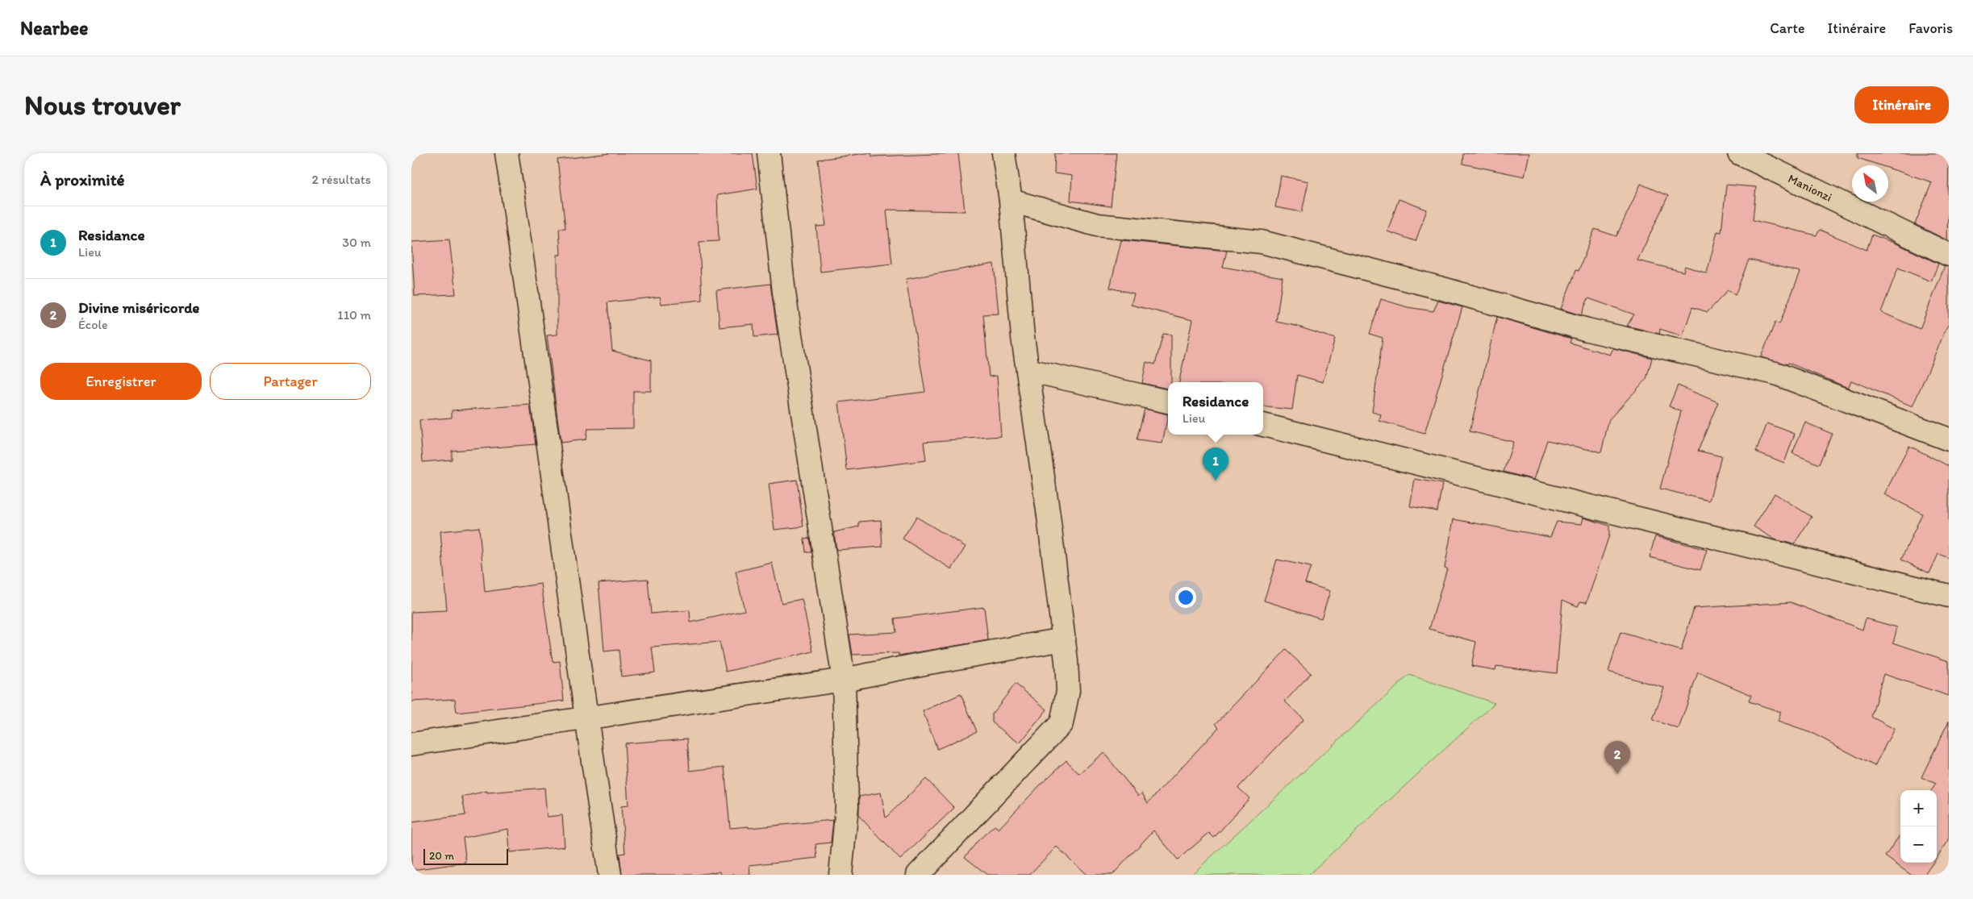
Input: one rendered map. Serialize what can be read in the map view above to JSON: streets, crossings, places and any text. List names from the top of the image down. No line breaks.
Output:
{"streets":{"street":["Manionzi"]},"scale_bar":"20 m","north":"top left","page":{"header":"Nearbee","nav":["Carte","Itinéraire","Favoris"],"buttons":["Itinéraire",["Enregistrer","Partager"]],"title":"Nous trouver","heading":["À proximité","2 résultats"],"list":[{"mark":"1","name":"Residance","note":"Lieu","value":"30 m"},{"mark":"2","name":"Divine miséricorde","note":"École","value":"110 m"}],"popup":["Residance","Lieu"],"pins":["1","2"],"map_buttons":["+","−"],"scale":"20 m"}}
